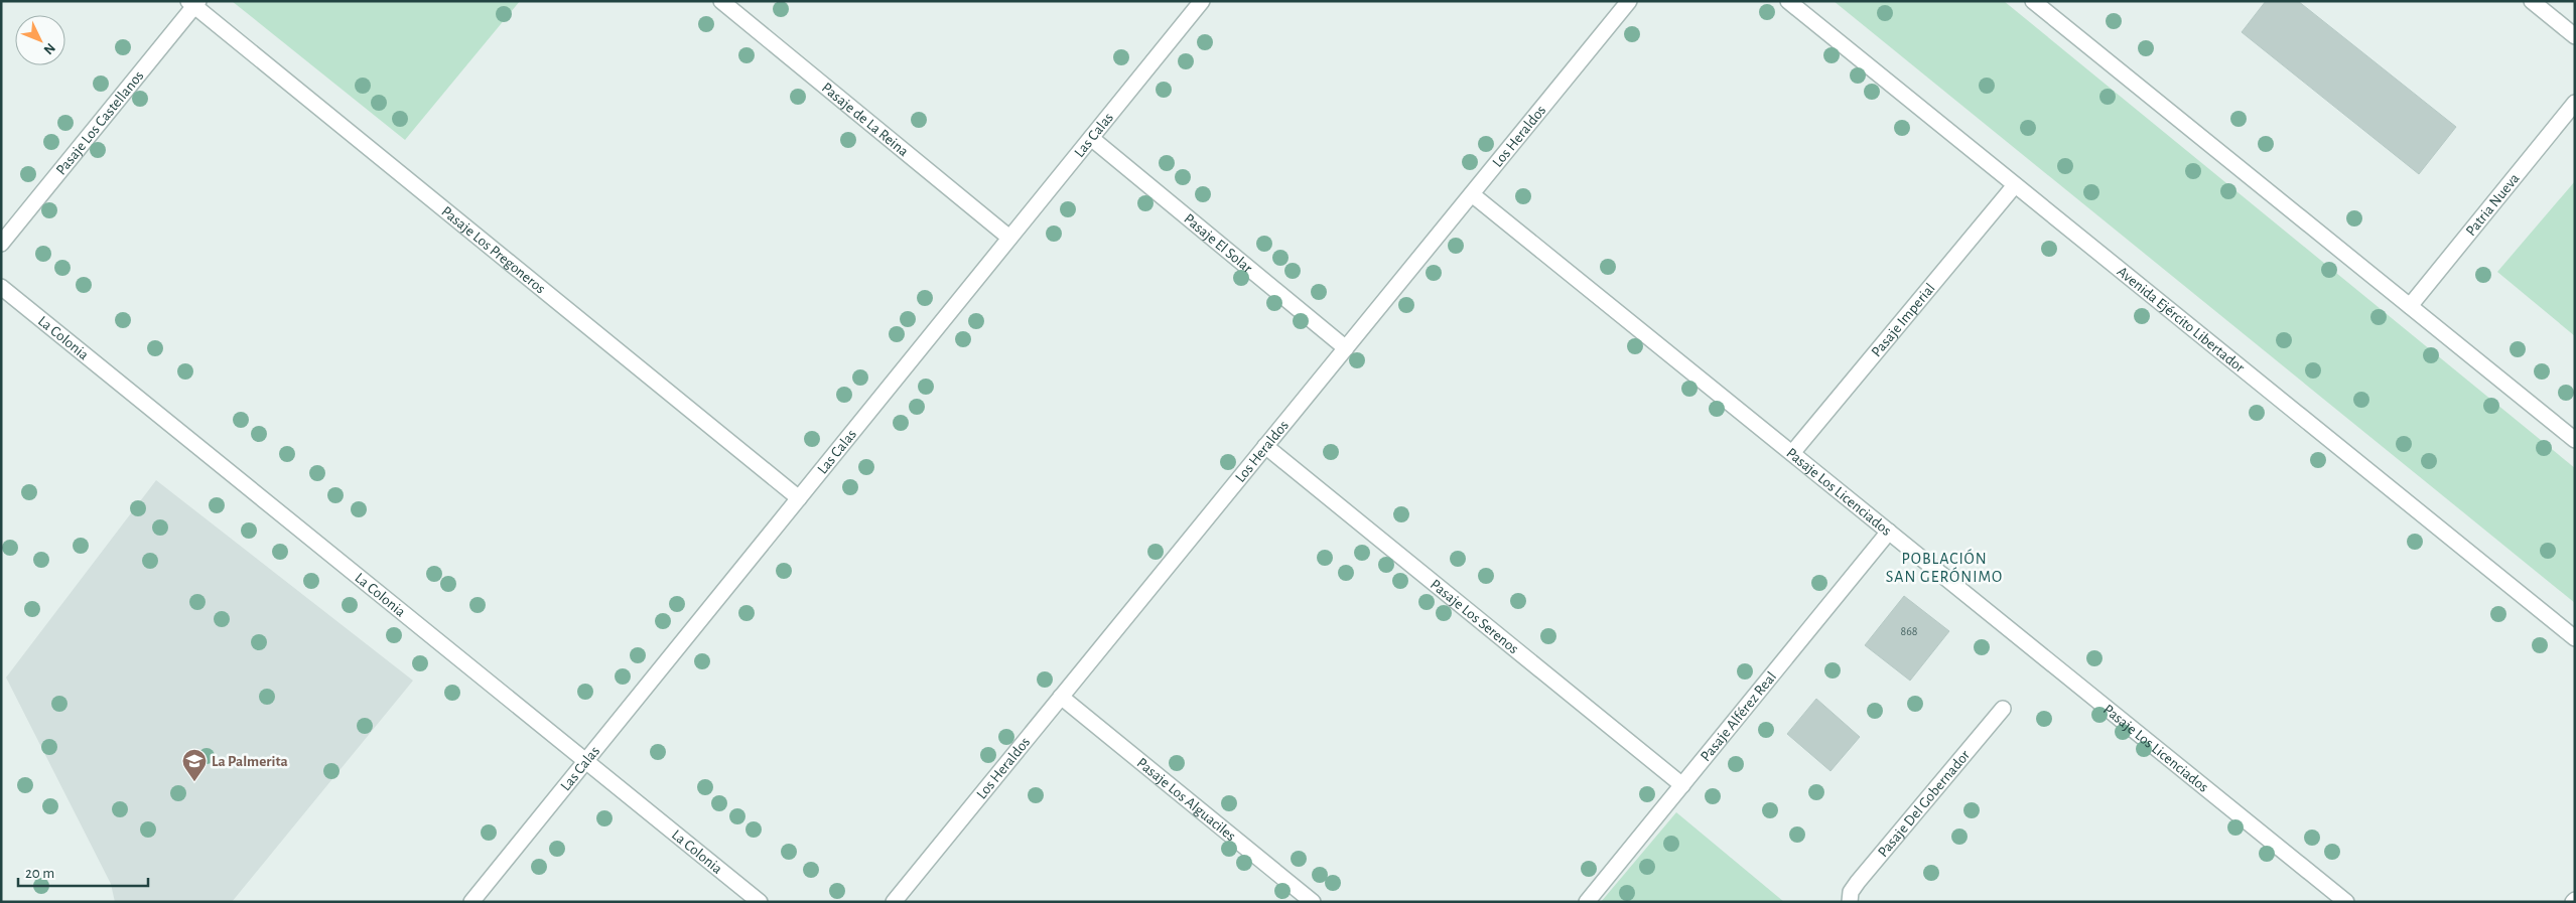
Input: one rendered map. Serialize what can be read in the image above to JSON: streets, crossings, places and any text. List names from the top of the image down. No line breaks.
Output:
{"streets":{"street":["Pasaje de La Reina","Pasaje Los Castellanos","Las Calas","Los Heraldos","Patria Nueva","Pasaje El Solar","Pasaje Los Pregoneros","Pasaje Imperial","Avenida Ejército Libertador","La Colonia","Pasaje Los Licenciados","Pasaje Los Serenos","Pasaje Alférez Real","Pasaje Los Alguaciles","Pasaje Del Gobernador"]},"crossings":[["Pasaje de La Reina","Las Calas"],["Pasaje Los Castellanos","Pasaje Los Pregoneros"],["Las Calas","Pasaje El Solar"],["Las Calas","Pasaje Los Pregoneros"],["Las Calas","La Colonia"],["Los Heraldos","Pasaje El Solar"],["Los Heraldos","Pasaje Los Licenciados"],["Los Heraldos","Pasaje Los Serenos"],["Los Heraldos","Pasaje Los Alguaciles"],["Pasaje Imperial","Avenida Ejército Libertador"],["Pasaje Imperial","Pasaje Los Licenciados"],["Pasaje Los Licenciados","Pasaje Alférez Real"],["Pasaje Los Serenos","Pasaje Alférez Real"]],"districts":["POBLACIÓN SAN GERÓNIMO"],"places":{"school or university":["La Palmerita"]},"house_numbers":["868"],"scale_bar":"20 m","north":"bottom right"}
